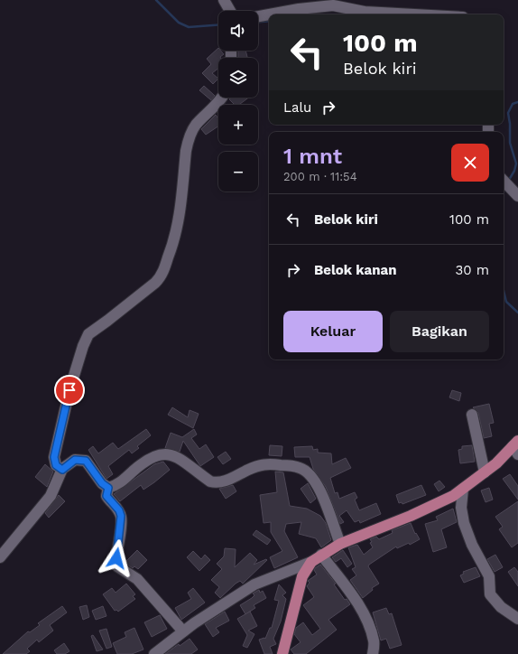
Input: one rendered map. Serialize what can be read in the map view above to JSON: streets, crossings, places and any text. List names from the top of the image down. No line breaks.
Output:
{"page":{"map_buttons":["+","−"],"turn":["100 m","Belok kiri"],"then":"Lalu","heading":["1 mnt","200 m · 11:54"],"list":[{"name":"Belok kiri","value":"100 m"},{"name":"Belok kanan","value":"30 m"}],"buttons":["Keluar","Bagikan"]}}
